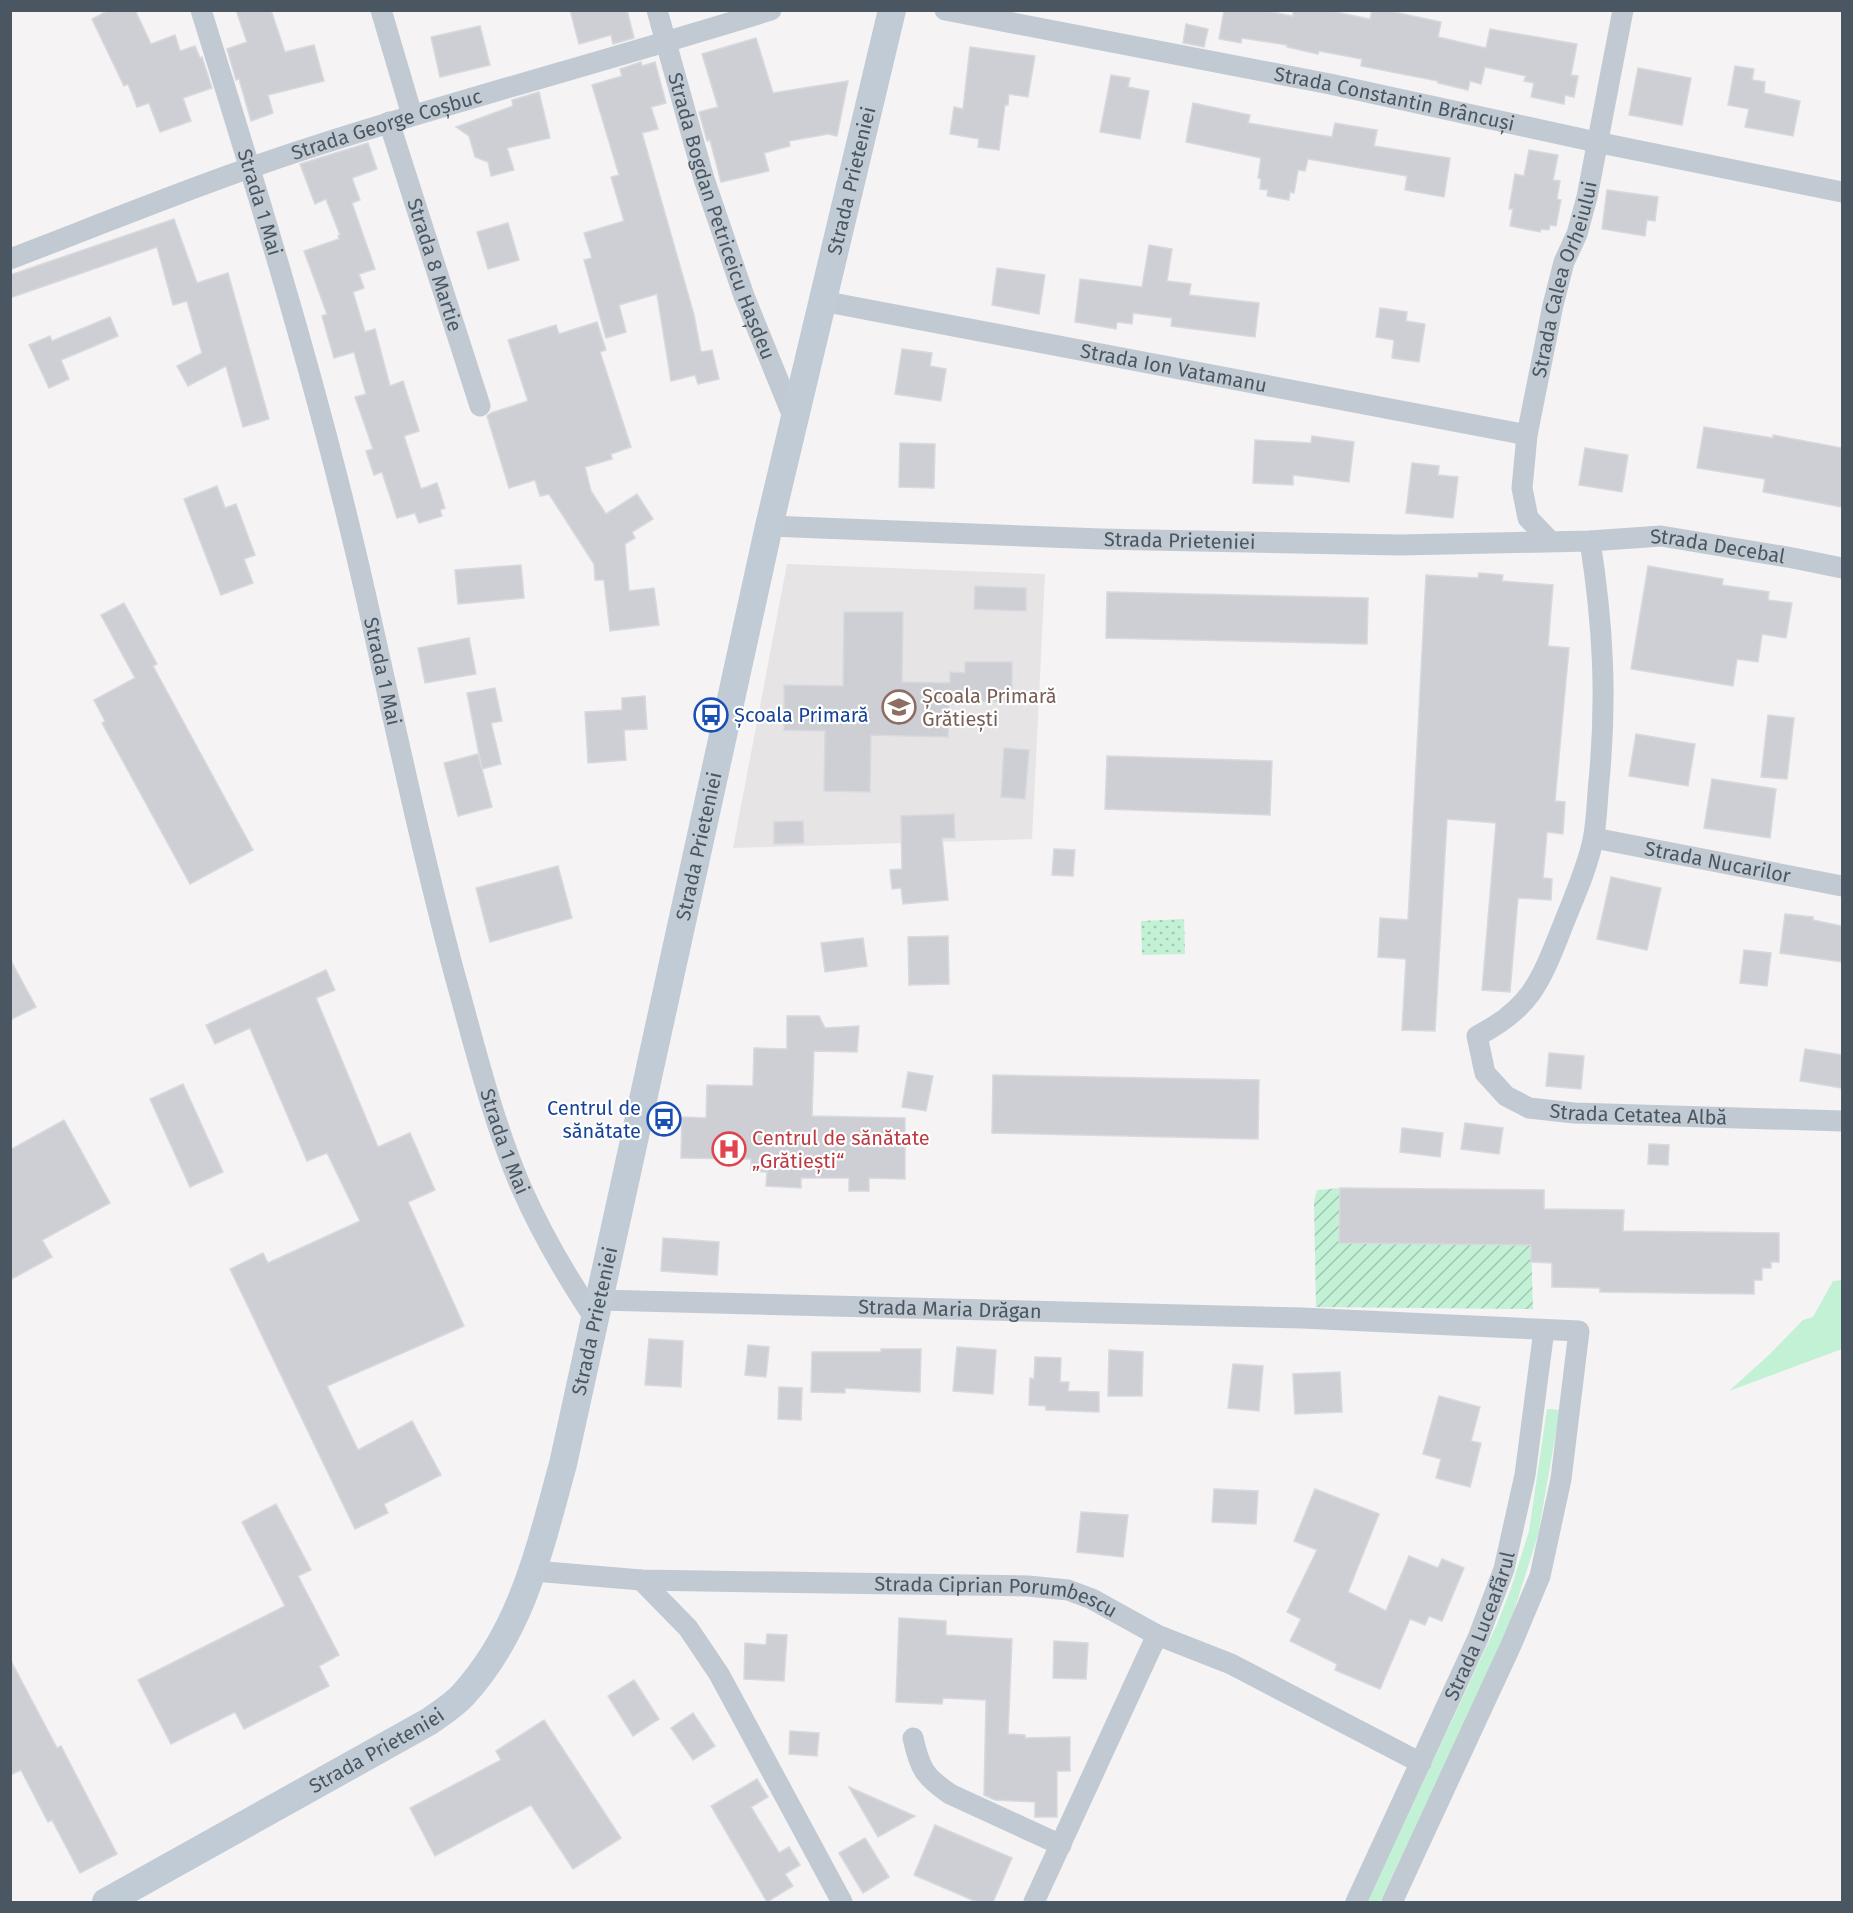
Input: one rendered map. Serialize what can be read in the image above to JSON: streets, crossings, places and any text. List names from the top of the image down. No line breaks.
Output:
{"streets":{"street":["Strada Constantin Brâncuși","Strada George Coșbuc","Strada Prieteniei","Strada 1 Mai","Strada Bogdan Petriceicu Hașdeu","Strada 8 Martie","Strada Calea Orheiului","Strada Ion Vatamanu","Strada Decebal","Strada Nucarilor","Strada Cetatea Albă","Strada Maria Drăgan","Strada Ciprian Porumbescu","Strada Luceafărul"]},"crossings":[["Strada Constantin Brâncuși","Strada Calea Orheiului"],["Strada George Coșbuc","Strada 1 Mai"],["Strada George Coșbuc","Strada Bogdan Petriceicu Hașdeu"],["Strada George Coșbuc","Strada 8 Martie"],["Strada Prieteniei","Strada 1 Mai"],["Strada Prieteniei","Strada Bogdan Petriceicu Hașdeu"],["Strada Prieteniei","Strada Calea Orheiului"],["Strada Prieteniei","Strada Ion Vatamanu"],["Strada Prieteniei","Strada Decebal"],["Strada Prieteniei","Strada Maria Drăgan"],["Strada Prieteniei","Strada Ciprian Porumbescu"],["Strada 1 Mai","Strada Maria Drăgan"],["Strada Calea Orheiului","Strada Ion Vatamanu"],["Strada Nucarilor","Strada Cetatea Albă"],["Strada Maria Drăgan","Strada Luceafărul"],["Strada Ciprian Porumbescu","Strada Luceafărul"]],"places":{"school or university":["Școala Primară Grătiești"],"bus stop":["Școala Primară","Centrul de sănătate"],"hospital":["Centrul de sănătate „Grătiești“"]}}
